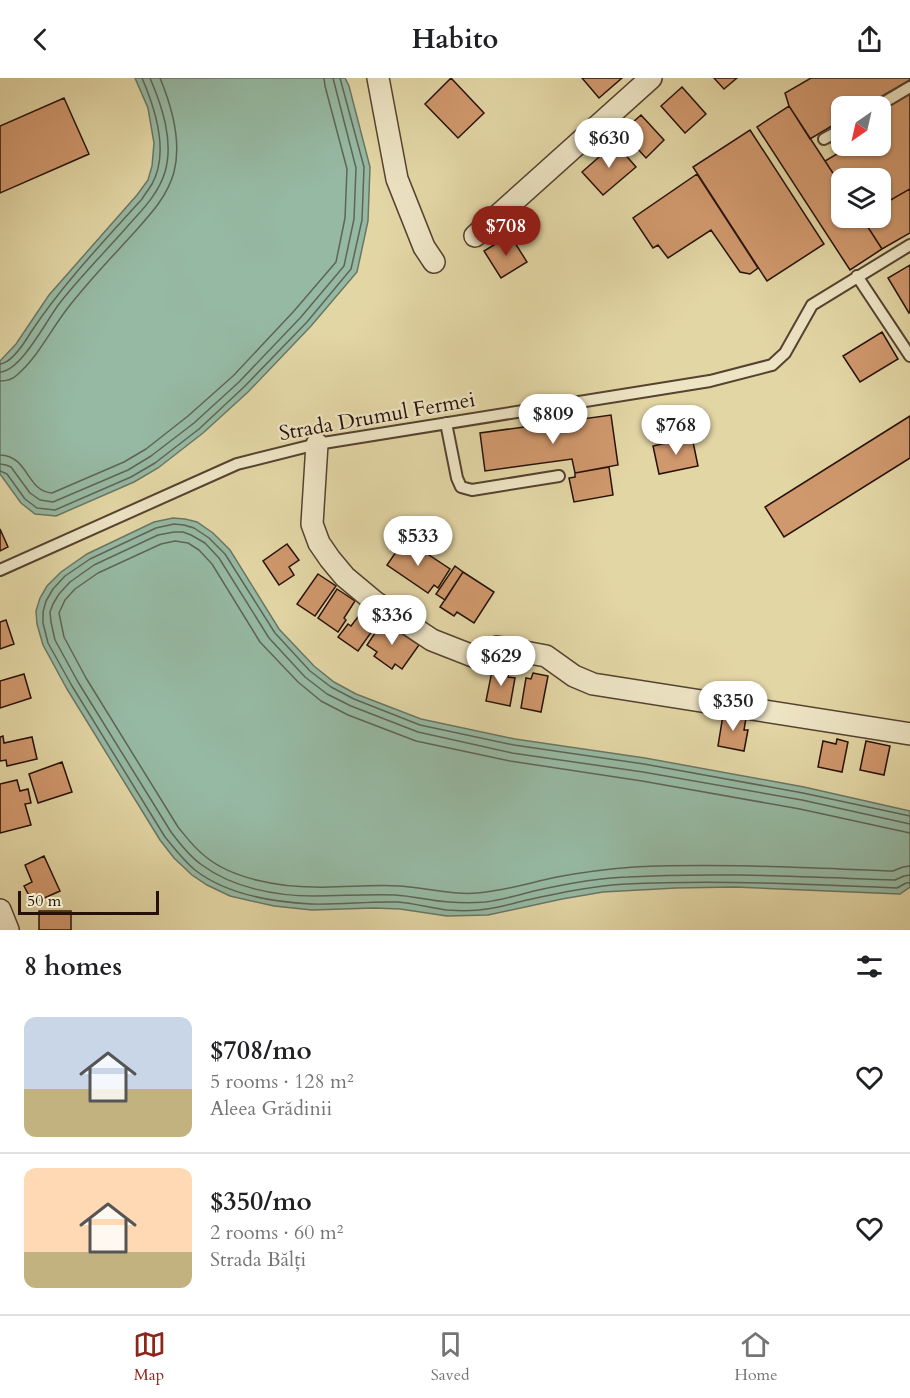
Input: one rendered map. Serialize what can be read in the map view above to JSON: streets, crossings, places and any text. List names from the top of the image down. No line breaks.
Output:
{"streets":{"lane":["Strada Drumul Fermei"]},"scale_bar":"50 m","north":"bottom left","page":{"header":"Habito","price":["$630","$708","$809","$768","$533","$336","$629","$350"],"scale":"50 m","heading":"8 homes","list":[{"name":"$708/mo","note":"5 rooms · 128 m² · Aleea Grădinii"},{"name":"$350/mo","note":"2 rooms · 60 m² · Strada Bălți"}],"tabs":["Map","Saved","Home"]}}
